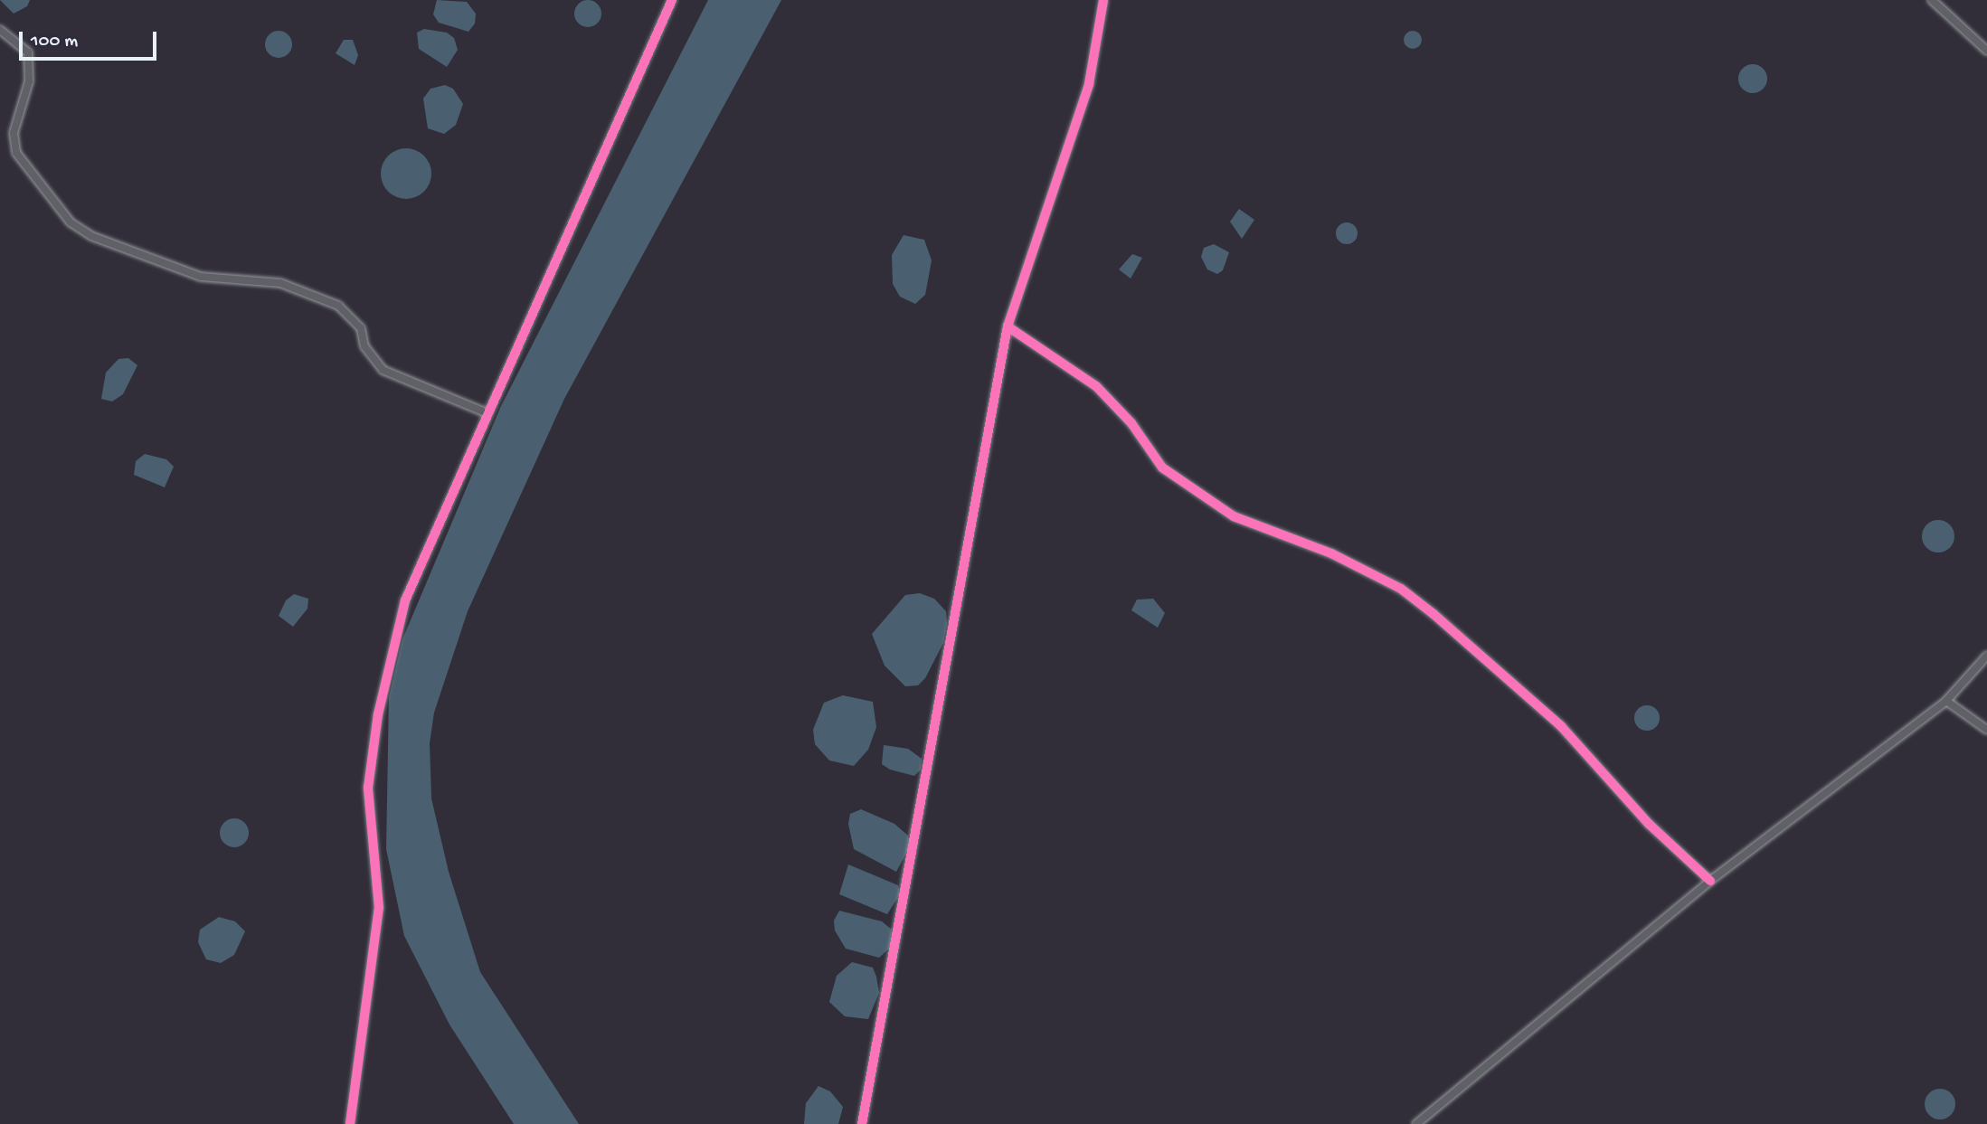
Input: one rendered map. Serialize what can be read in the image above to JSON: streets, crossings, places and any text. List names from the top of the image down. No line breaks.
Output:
{"scale_bar":"100 m"}
